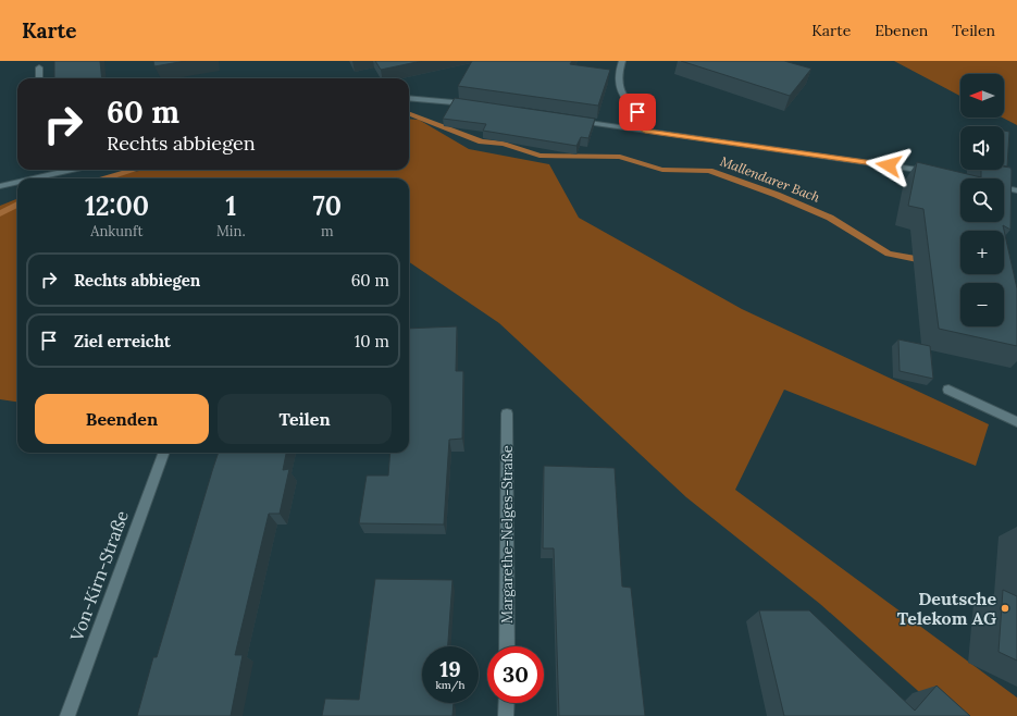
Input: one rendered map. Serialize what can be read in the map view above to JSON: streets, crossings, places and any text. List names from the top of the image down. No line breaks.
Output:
{"streets":{"street":["Margarethe-Nelges-Straße","Von-Kirn-Straße"]},"water":["Mallendarer Bach"],"places":["Deutsche Telekom AG"],"north":"left","page":{"header":"Karte","nav":["Karte","Ebenen","Teilen"],"map_buttons":["+","−"],"turn":["60 m","Rechts abbiegen"],"eta":["12:00","Ankunft","1","Min.","70","m"],"list":[{"name":"Rechts abbiegen","value":"60 m"},{"name":"Ziel erreicht","value":"10 m"}],"buttons":["Beenden","Teilen"],"speed":"19 km/h","limit":"30"}}
